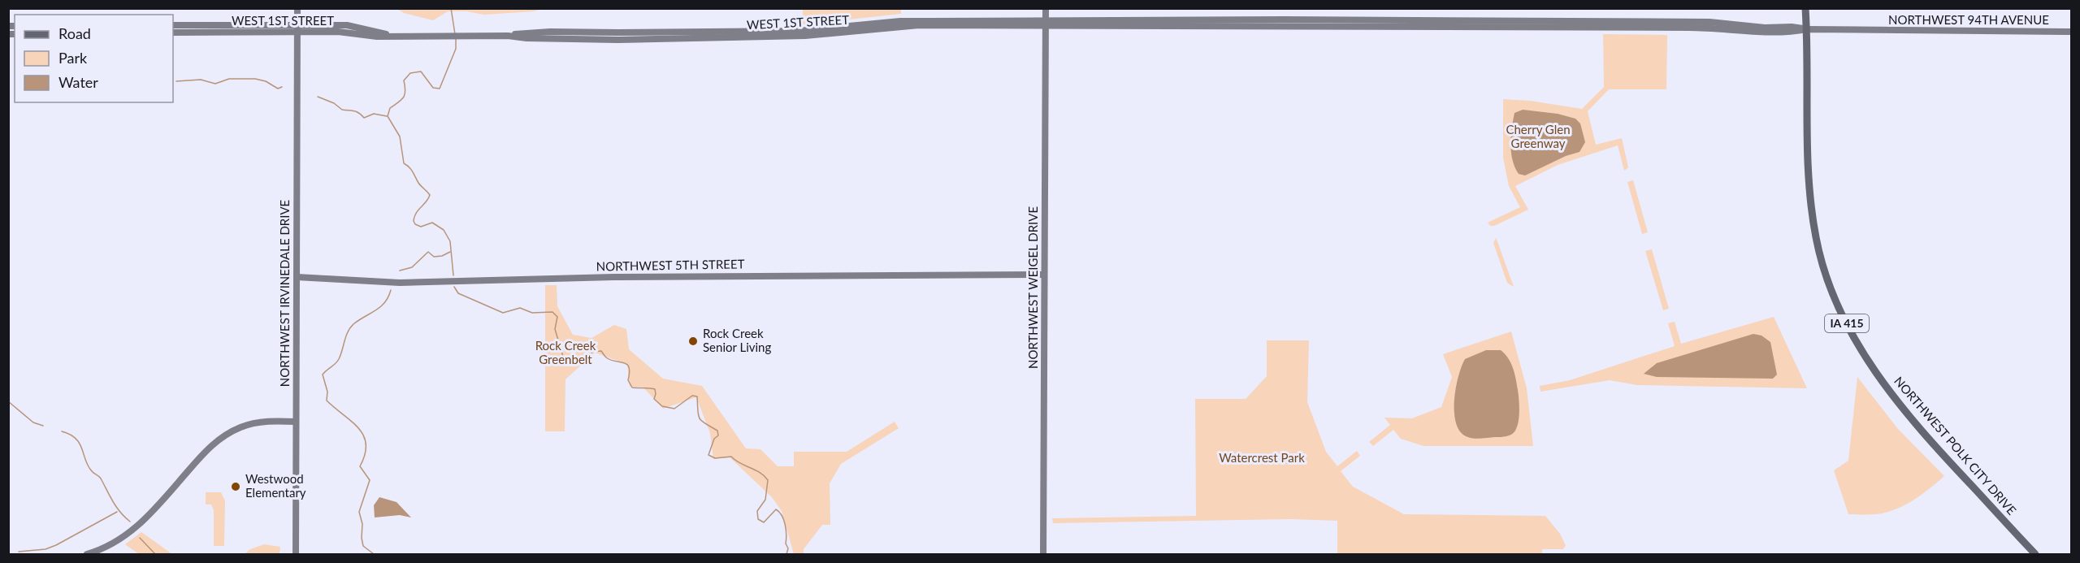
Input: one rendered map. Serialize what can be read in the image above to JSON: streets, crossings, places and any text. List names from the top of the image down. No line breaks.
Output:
{"streets":{"main road":["NORTHWEST 94TH AVENUE","WEST 1ST STREET","NORTHWEST 5TH STREET","NORTHWEST WEIGEL DRIVE","NORTHWEST IRVINEDALE DRIVE","IA 415","NORTHWEST POLK CITY DRIVE"]},"crossings":[["NORTHWEST 94TH AVENUE","WEST 1ST STREET"],["NORTHWEST 94TH AVENUE","NORTHWEST POLK CITY DRIVE"],["WEST 1ST STREET","NORTHWEST WEIGEL DRIVE"],["WEST 1ST STREET","NORTHWEST IRVINEDALE DRIVE"],["WEST 1ST STREET","NORTHWEST POLK CITY DRIVE"],["NORTHWEST 5TH STREET","NORTHWEST WEIGEL DRIVE"],["NORTHWEST 5TH STREET","NORTHWEST IRVINEDALE DRIVE"]],"parks":["Cherry Glen Greenway","Rock Creek Greenbelt","Watercrest Park"],"places":["Rock Creek Senior Living","Westwood Elementary"],"legend":["Road","Park","Water"]}
